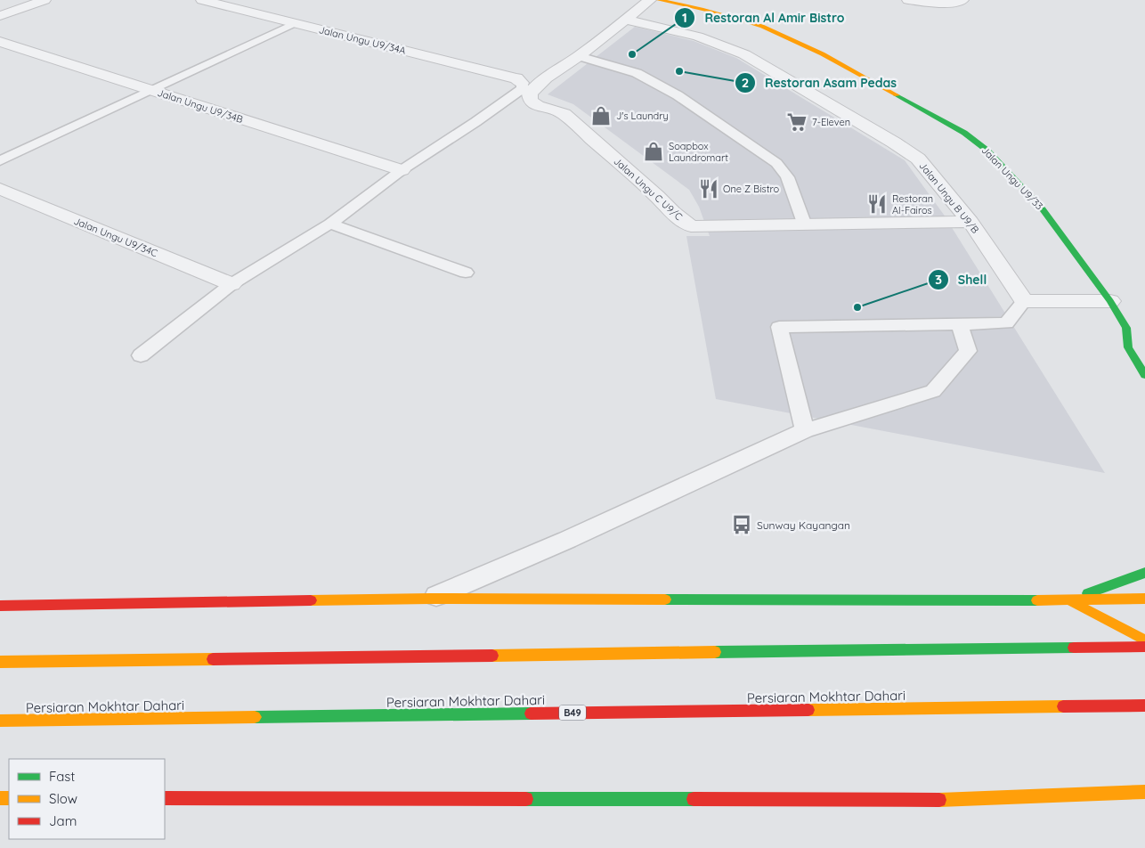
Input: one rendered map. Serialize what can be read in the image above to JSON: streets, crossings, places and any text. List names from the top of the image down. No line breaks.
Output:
{"streets":{"main road":["Jalan Ungu U9/33","Persiaran Mokhtar Dahari","B49"],"street":["Jalan Ungu U9/34A","Jalan Ungu U9/34B","Jalan Ungu C U9/C","Jalan Ungu B U9/B","Jalan Ungu U9/34C"]},"crossings":[["Jalan Ungu C U9/C","Jalan Ungu B U9/B"]],"places":{"other":["Restoran Al Amir Bistro","Restoran Asam Pedas","Shell"],"shop":["J's Laundry","Soapbox Laundromart"],"supermarket":["7-Eleven"],"restaurant":["One Z Bistro","Restoran Al-Fairos"],"bus stop":["Sunway Kayangan"]},"legend":["Fast","Slow","Jam"]}
